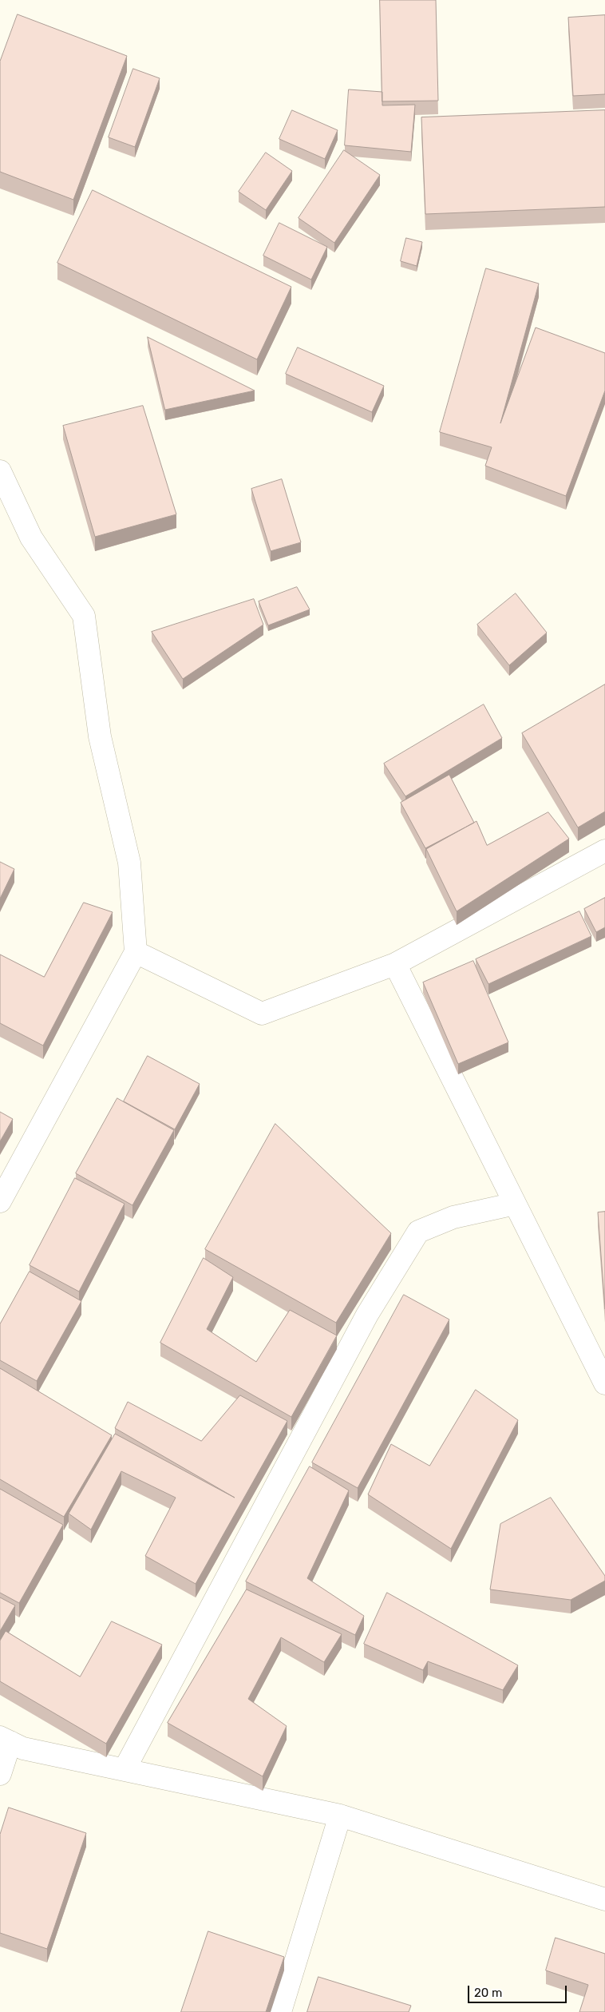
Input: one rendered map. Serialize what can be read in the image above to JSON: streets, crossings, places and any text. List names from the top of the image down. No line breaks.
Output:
{"scale_bar":"20 m"}
